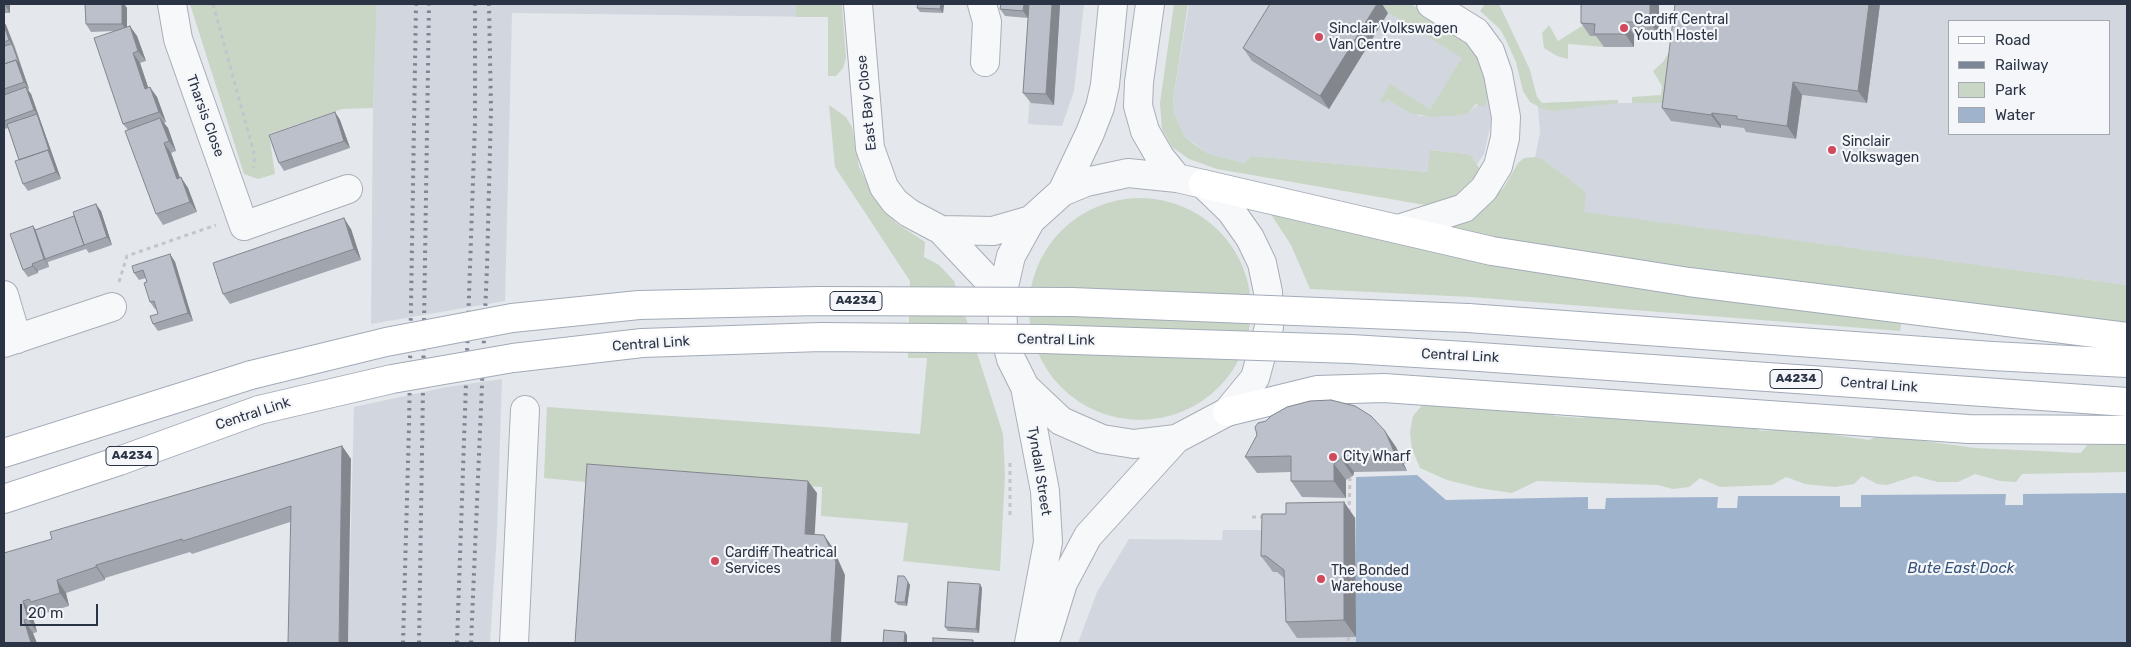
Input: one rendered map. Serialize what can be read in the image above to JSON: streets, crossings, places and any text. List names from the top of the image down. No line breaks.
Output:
{"streets":{"main road":["A4234","Central Link"],"street":["East Bay Close","Tharsis Close","Tyndall Street"]},"water":["Bute East Dock"],"places":["Cardiff Central Youth Hostel","Sinclair Volkswagen Van Centre","Sinclair Volkswagen","City Wharf","Cardiff Theatrical Services","The Bonded Warehouse"],"legend":["Road","Railway","Park","Water"],"scale_bar":"20 m"}
